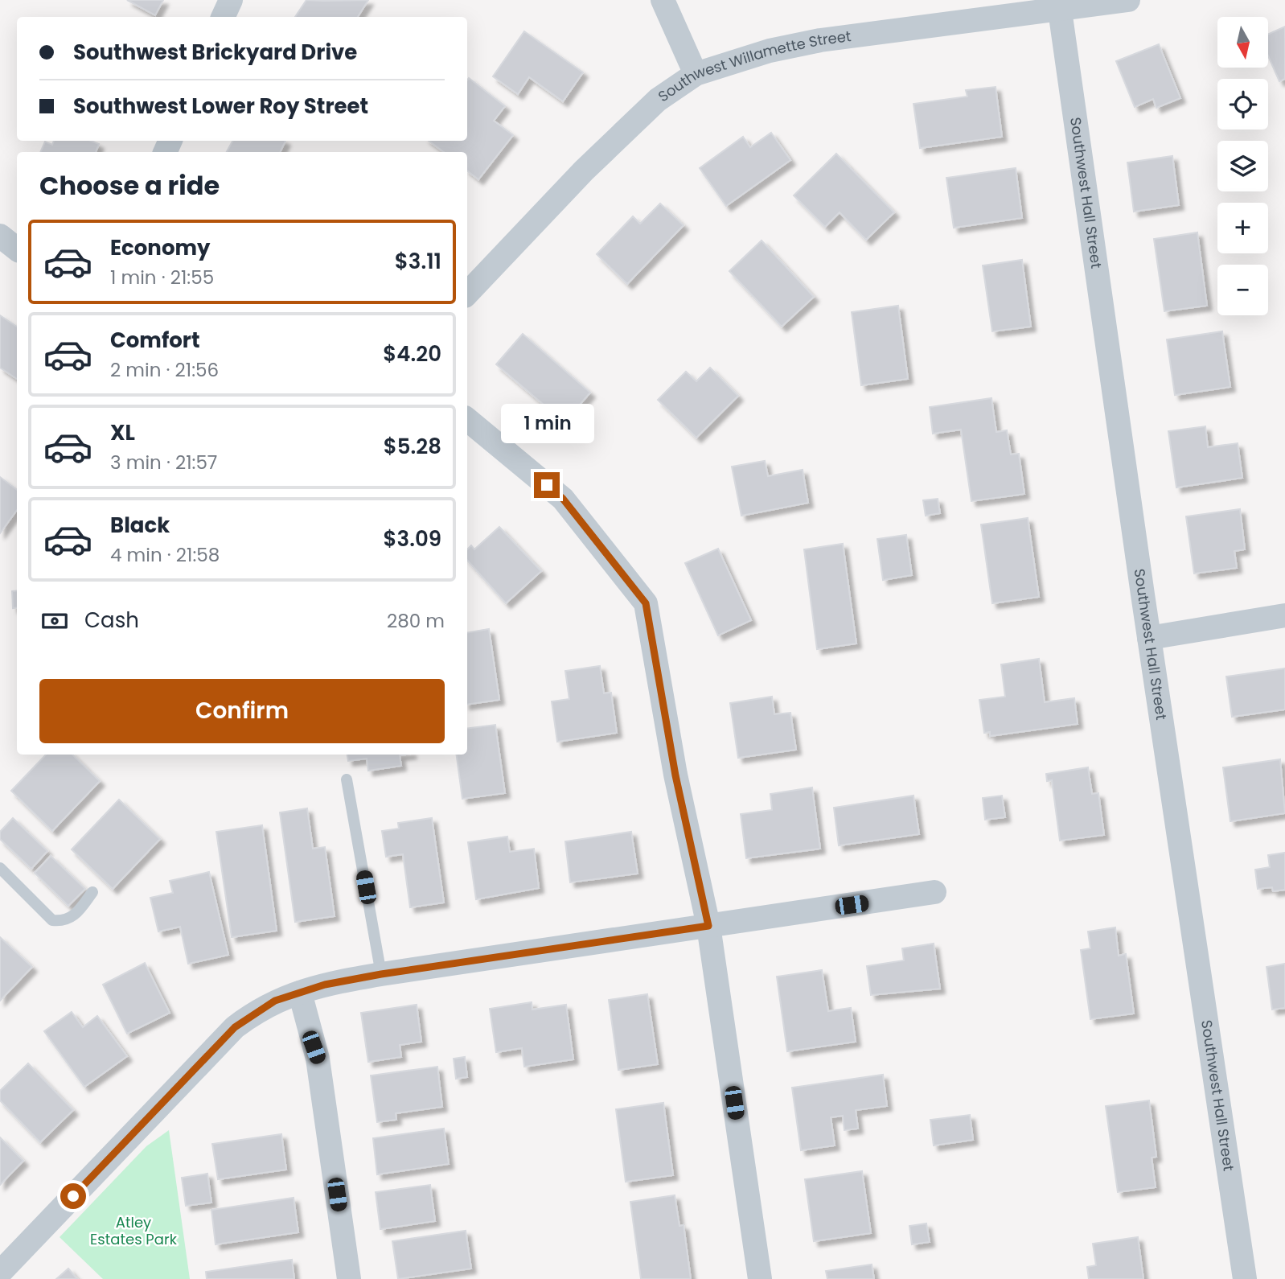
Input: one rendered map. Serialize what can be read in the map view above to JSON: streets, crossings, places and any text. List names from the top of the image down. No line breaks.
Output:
{"streets":{"street":["Southwest Willamette Street","Southwest Hall Street"]},"crossings":[["Southwest Willamette Street","Southwest Hall Street"]],"parks":["Atley Estates Park"],"north":"bottom","page":{"map_buttons":["+","−"],"banner":["Southwest Brickyard Drive","Southwest Lower Roy Street"],"heading":"Choose a ride","list":[{"name":"Economy","note":"1 min · 21:55","value":"$3.11"},{"name":"Comfort","note":"2 min · 21:56","value":"$4.20"},{"name":"XL","note":"3 min · 21:57","value":"$5.28"},{"name":"Black","note":"4 min · 21:58","value":"$3.09"}],"bubble":"1 min","pay":["Cash","280 m"],"buttons":"Confirm"}}
